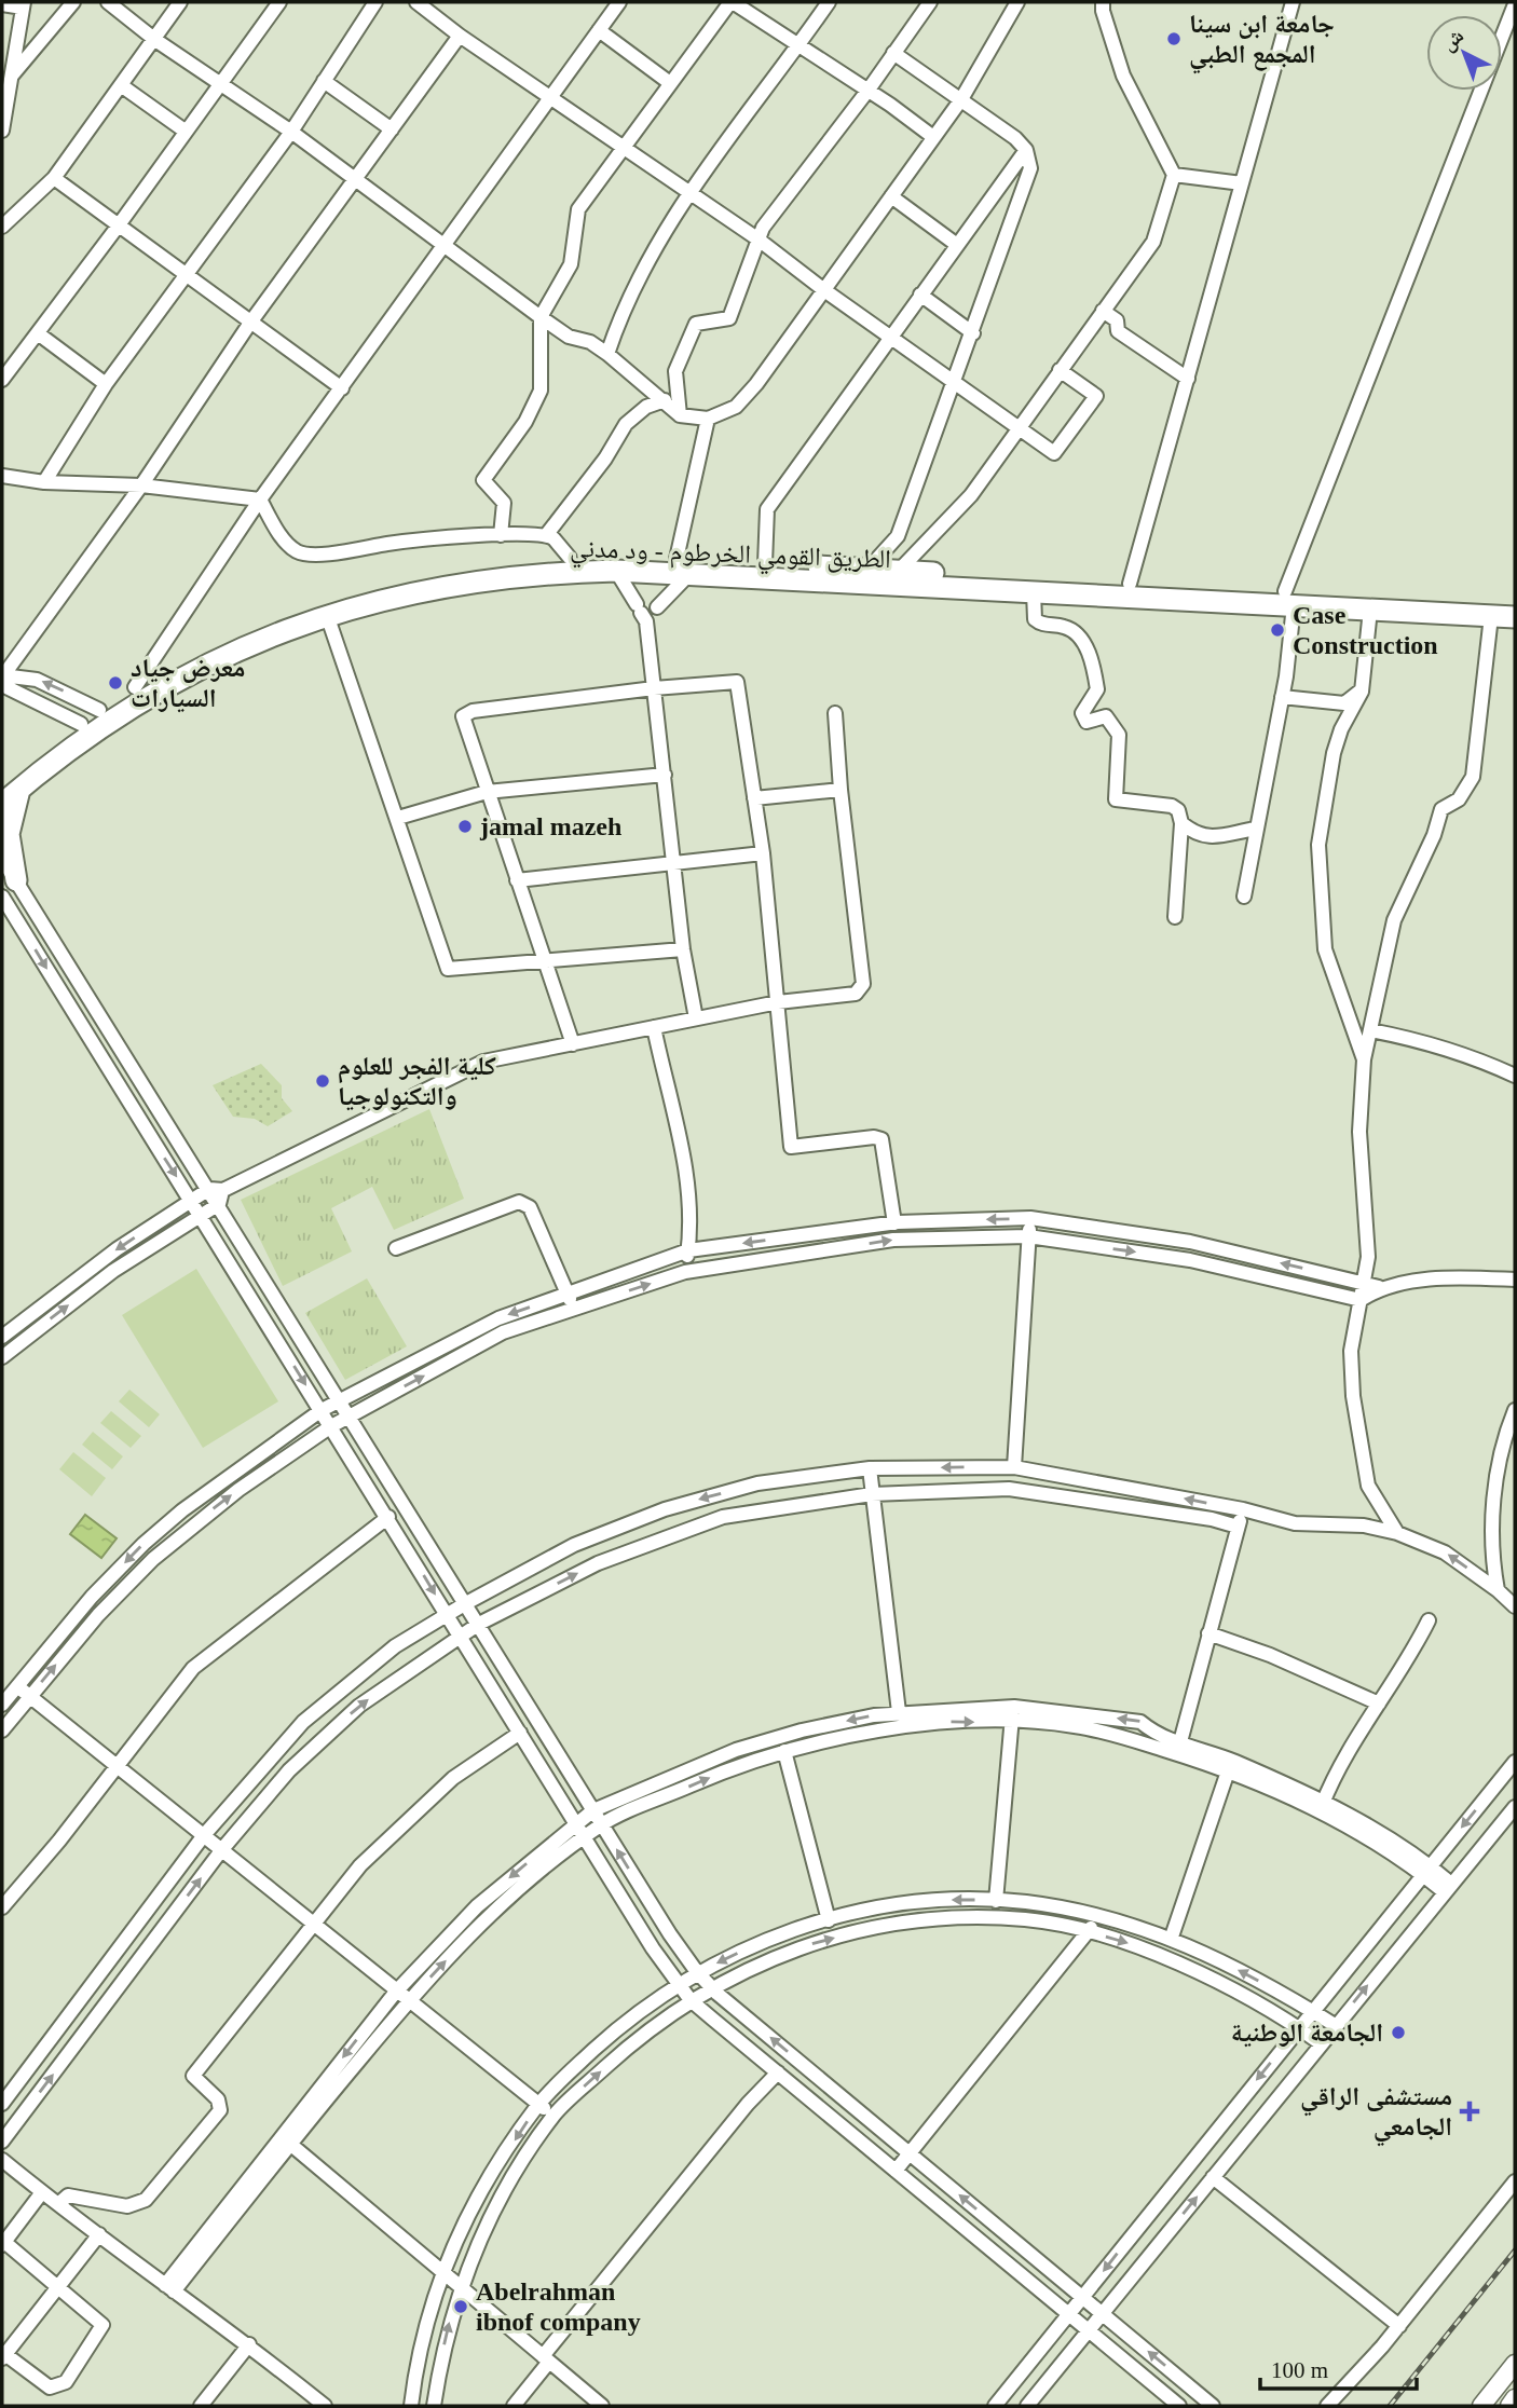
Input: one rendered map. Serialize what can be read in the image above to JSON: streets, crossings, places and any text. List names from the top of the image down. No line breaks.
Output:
{"streets":{"highway":["الطريق القومي الخرطوم - ود مدني"]},"places":{"other":["جامعة ابن سينا المجمع الطبي","Case Construction","معرض جياد السيارات","jamal mazeh","كلية الفجر للعلوم والتكنولوجيا","الجامعة الوطنية","Abelrahman ibnof company"],"health":["مستشفى الراقي الجامعي"]},"scale_bar":"100 m","north":"top left"}
